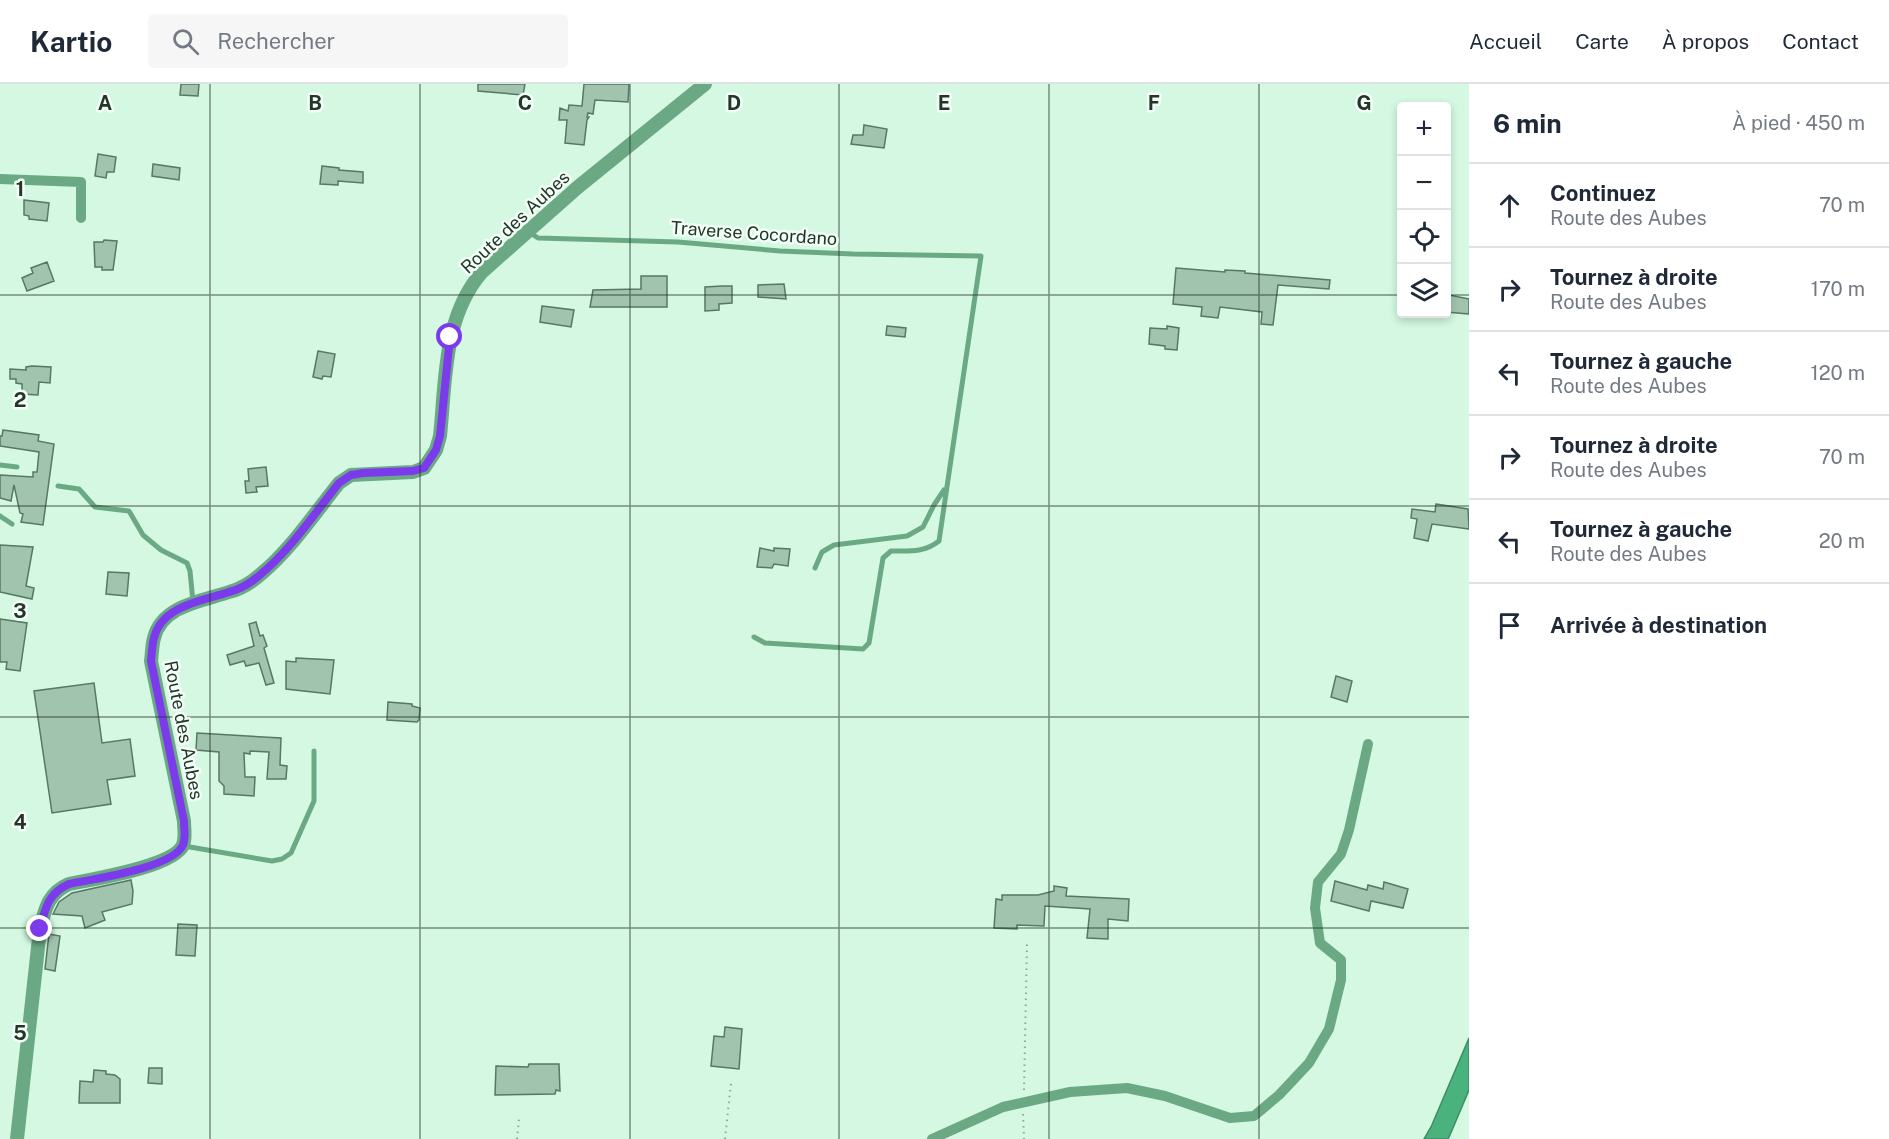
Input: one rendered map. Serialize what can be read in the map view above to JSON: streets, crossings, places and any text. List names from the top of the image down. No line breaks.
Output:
{"streets":{"street":["Route des Aubes"],"lane":["Traverse Cocordano"]},"crossings":[["Route des Aubes","Traverse Cocordano"]],"page":{"header":"Kartio","search":"Rechercher","nav":["Accueil","Carte","À propos","Contact"],"heading":["6 min","À pied · 450 m"],"map_buttons":["+","−"],"list":[["Continuez","Route des Aubes","70 m"],["Tournez à droite","Route des Aubes","170 m"],["Tournez à gauche","Route des Aubes","120 m"],["Tournez à droite","Route des Aubes","70 m"],["Tournez à gauche","Route des Aubes","20 m"],"Arrivée à destination"]},"grid":{"columns":["A","B","C","D","E","F","G"],"rows":["1","2","3","4","5"]}}
